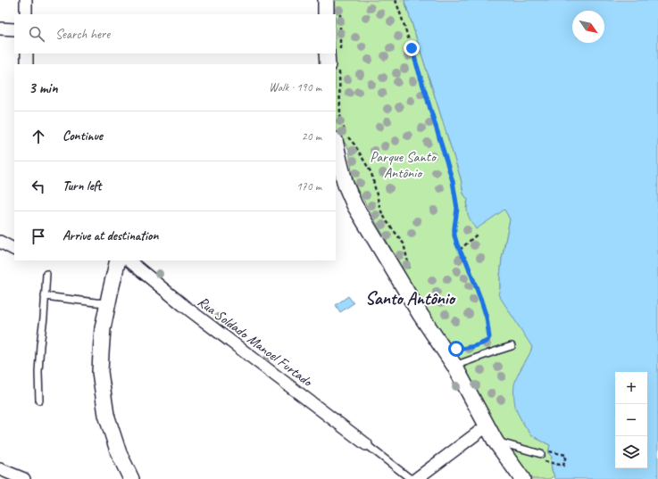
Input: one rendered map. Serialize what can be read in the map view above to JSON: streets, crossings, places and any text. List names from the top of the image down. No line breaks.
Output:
{"streets":{"street":["Rua Soldado Manoel Furtado"]},"districts":["Santo Antônio"],"parks":["Parque Santo Antônio"],"north":"bottom right","page":{"search":"Search here","heading":["3 min","Walk · 190 m"],"list":[["Continue","20 m"],["Turn left","170 m"],"Arrive at destination"],"map_buttons":["+","−"]}}
